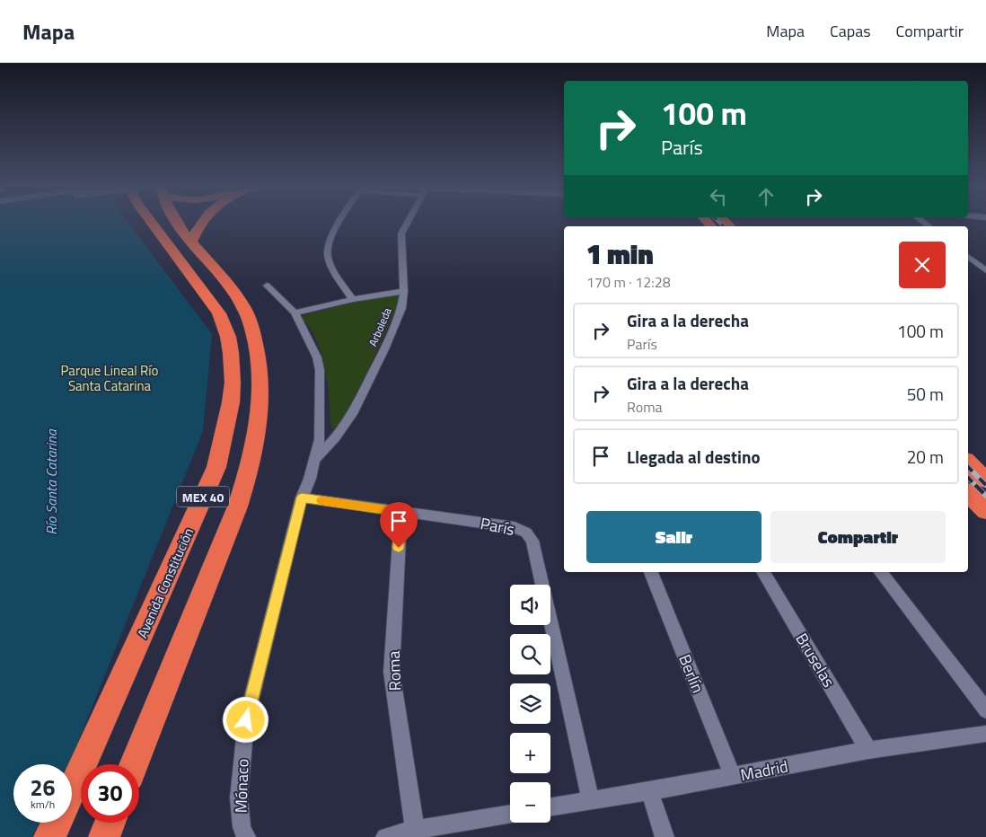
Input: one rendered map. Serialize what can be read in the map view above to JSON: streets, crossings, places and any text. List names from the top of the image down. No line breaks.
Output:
{"streets":{"highway":["MEX 40","Avenida Constitución"],"street":["Arboleda","París","Bruselas","Roma","Berlín","Madrid","Mónaco"]},"crossings":[["Arboleda","Mónaco"],["París","Roma"],["París","Madrid"],["París","Mónaco"],["Bruselas","Madrid"],["Berlín","Madrid"]],"water":["Río Santa Catarina"],"parks":["Parque Lineal Río Santa Catarina"],"page":{"header":"Mapa","nav":["Mapa","Capas","Compartir"],"turn":["100 m","París"],"heading":["1 min","170 m · 12:28"],"list":[{"name":"Gira a la derecha","note":"París","value":"100 m"},{"name":"Gira a la derecha","note":"Roma","value":"50 m"},{"name":"Llegada al destino","value":"20 m"}],"buttons":["Salir","Compartir"],"map_buttons":["+","−"],"speed":"26 km/h","limit":"30"}}
